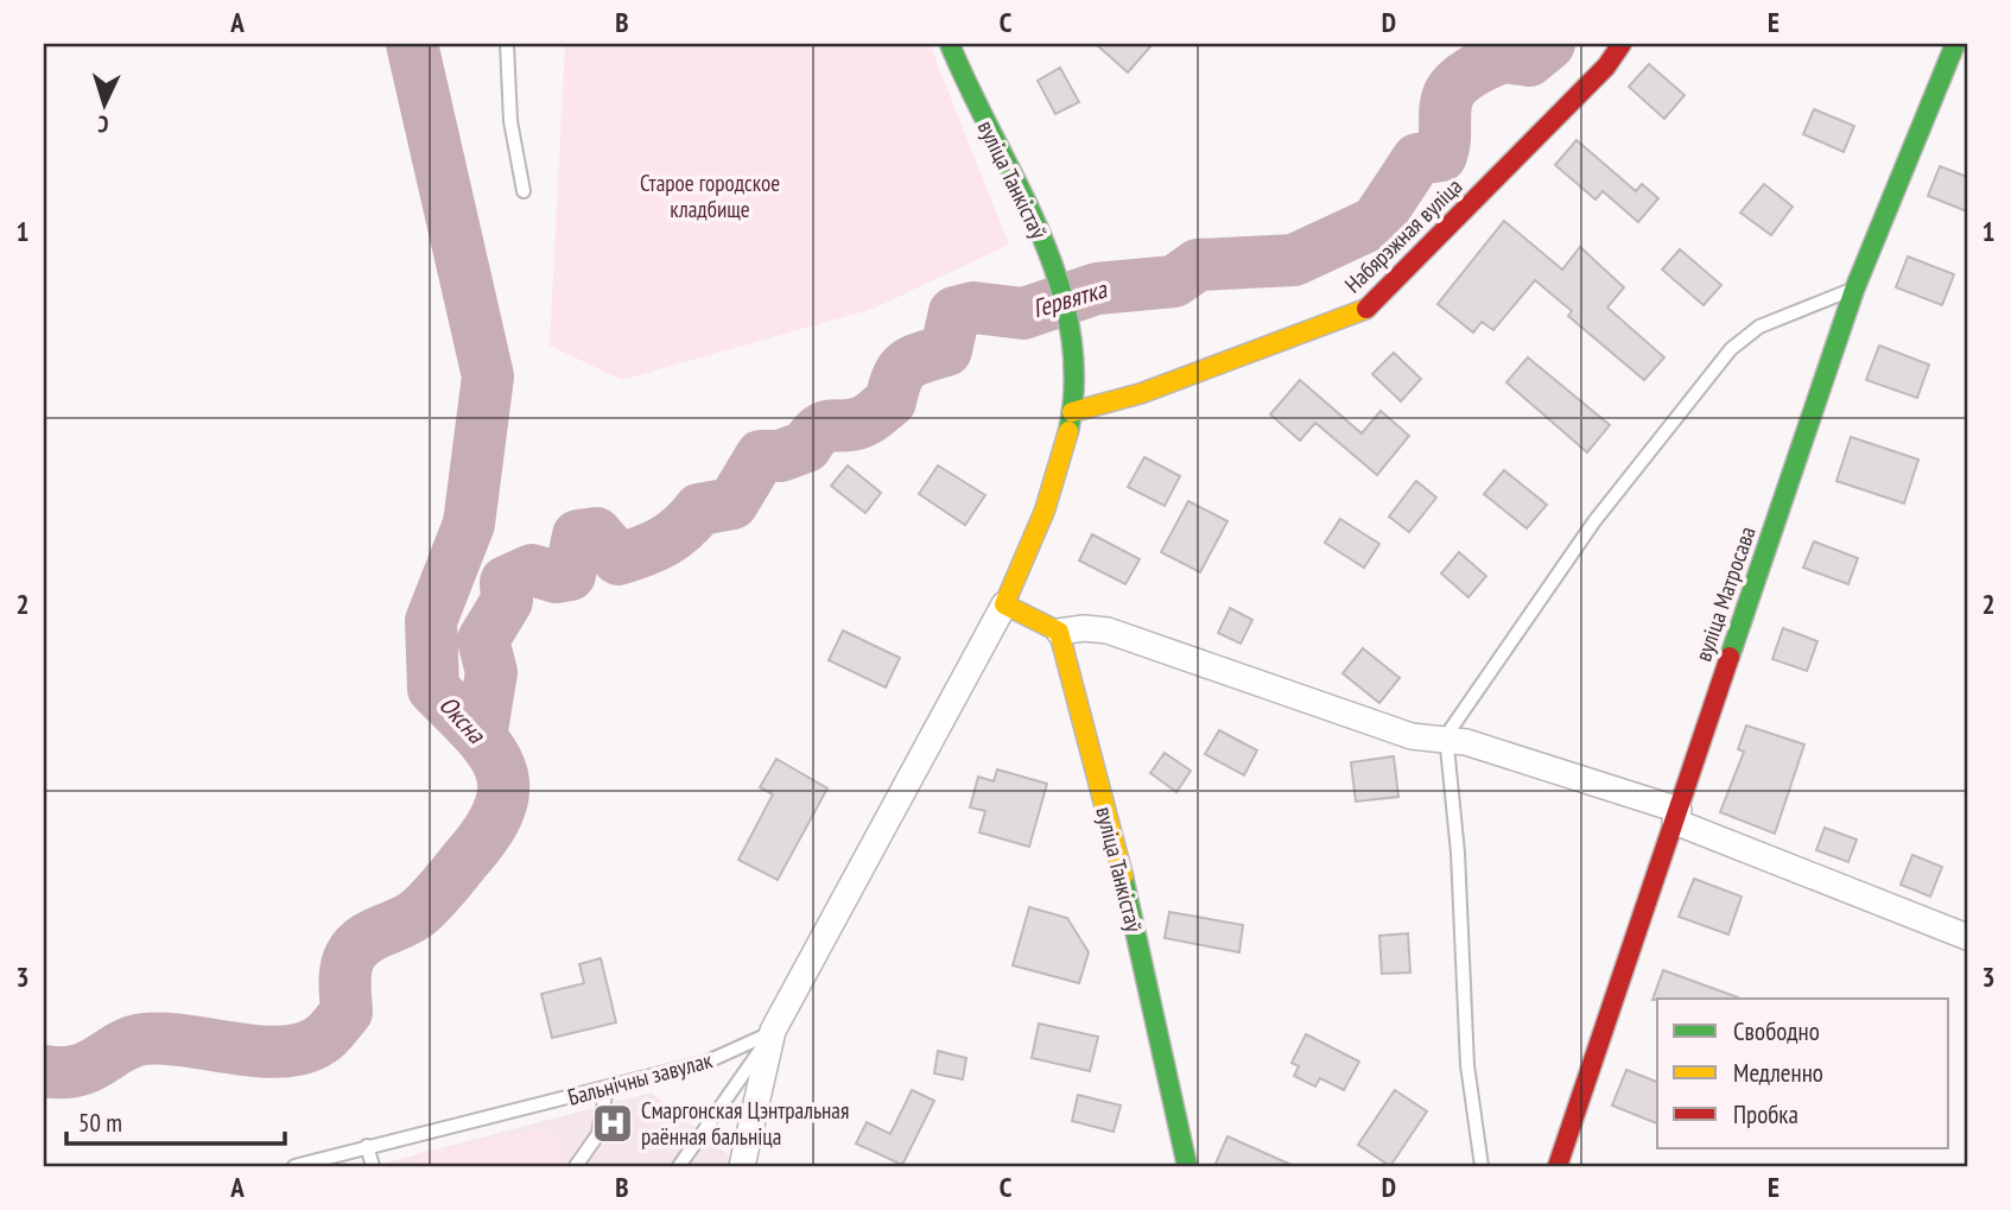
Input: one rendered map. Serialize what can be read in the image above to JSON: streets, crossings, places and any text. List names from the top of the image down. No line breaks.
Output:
{"streets":{"street":["вуліца Танкістаў","Набярэжная вуліца","вуліца Матросава"],"lane":["Бальнічны завулак"]},"crossings":[["вуліца Танкістаў","Набярэжная вуліца"],["вуліца Танкістаў","Бальнічны завулак"]],"water":["Гервятка","Оксна"],"parks":["Старое городское кладбище"],"places":{"hospital":["Смаргонская Цэнтральная раённая бальніца"]},"legend":["Свободно","Медленно","Пробка"],"scale_bar":"50 m","north":"bottom","grid":{"columns":["A","B","C","D","E"],"rows":["1","2","3"]}}
